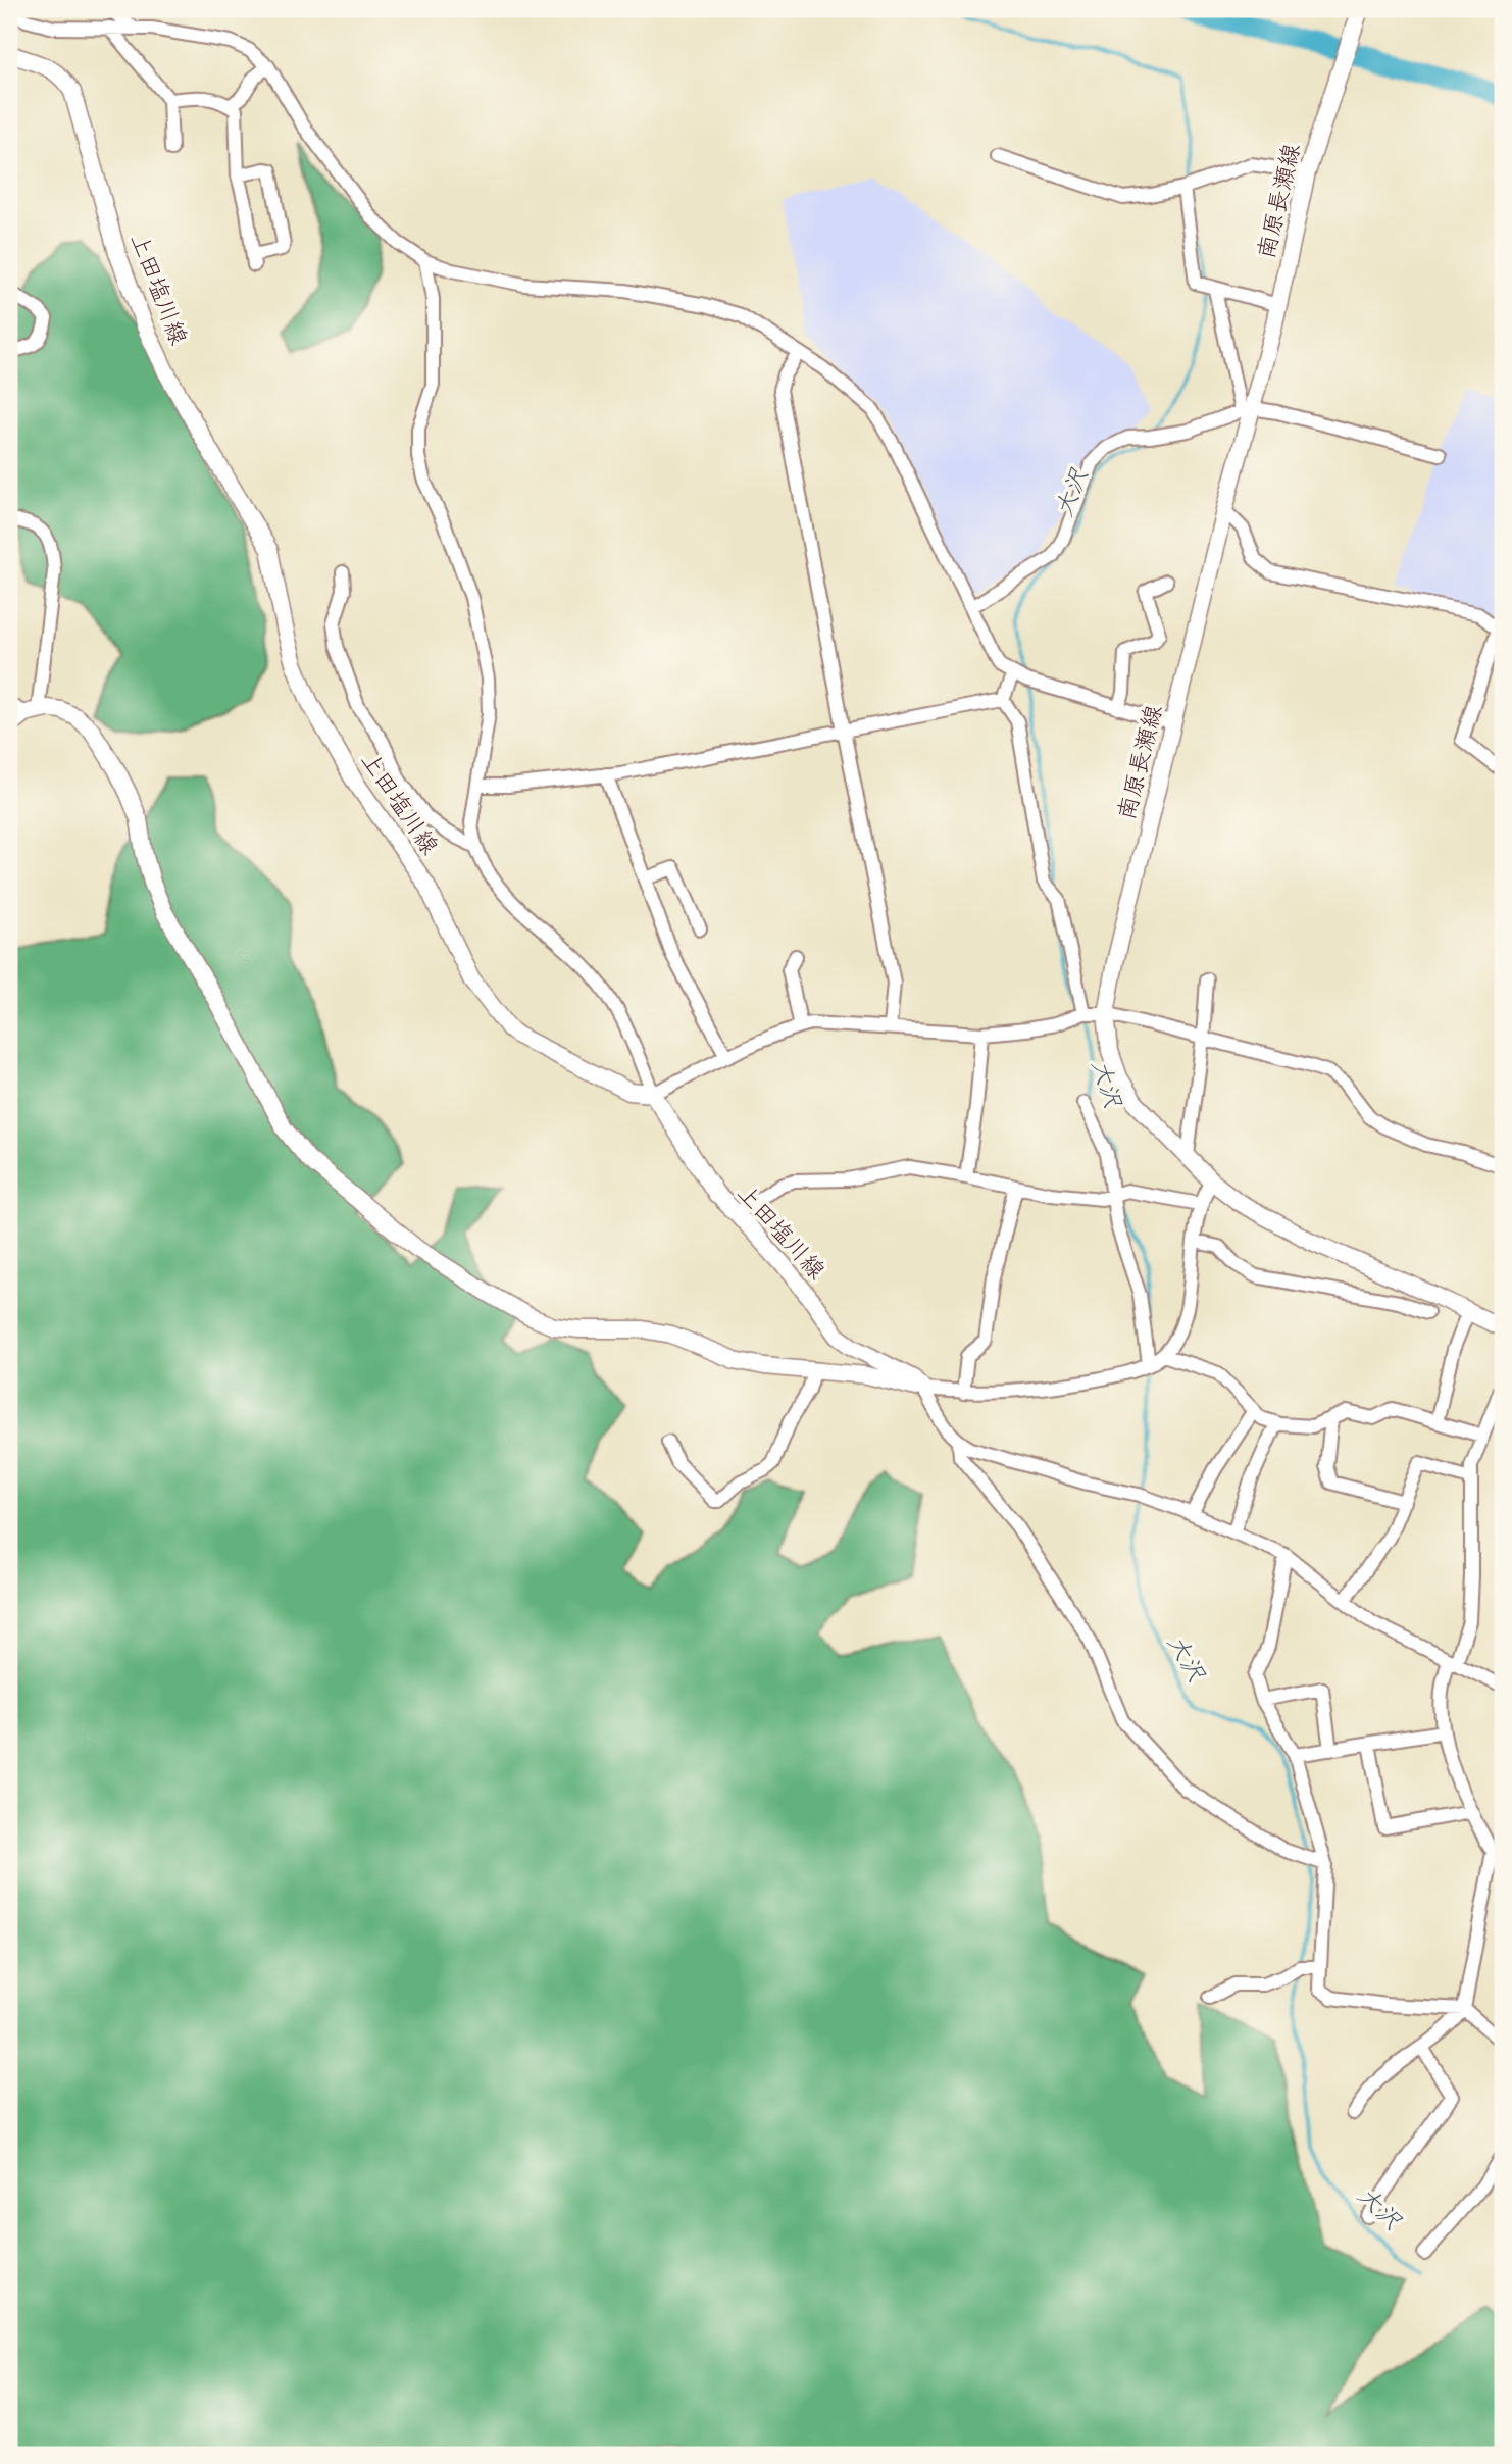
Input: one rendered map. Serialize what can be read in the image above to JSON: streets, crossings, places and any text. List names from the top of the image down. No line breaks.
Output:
{"streets":{"main road":["南原長瀬線","上田塩川線"]},"water":["大沢"]}
